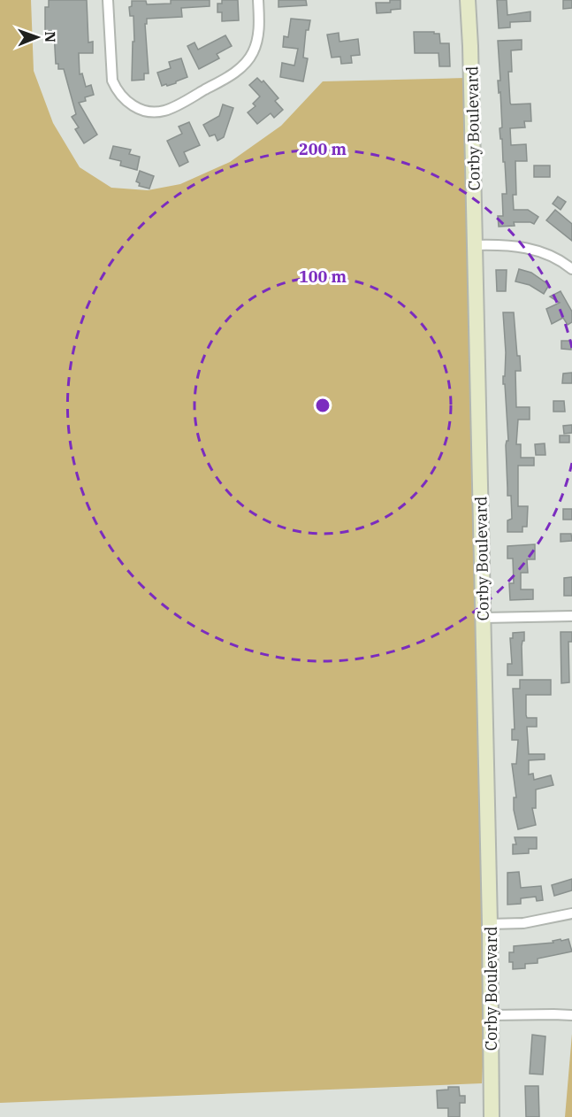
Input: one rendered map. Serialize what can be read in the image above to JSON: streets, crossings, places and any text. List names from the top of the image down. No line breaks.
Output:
{"streets":{"street":["Corby Boulevard"]},"north":"right","rings":["200 m","100 m"]}
